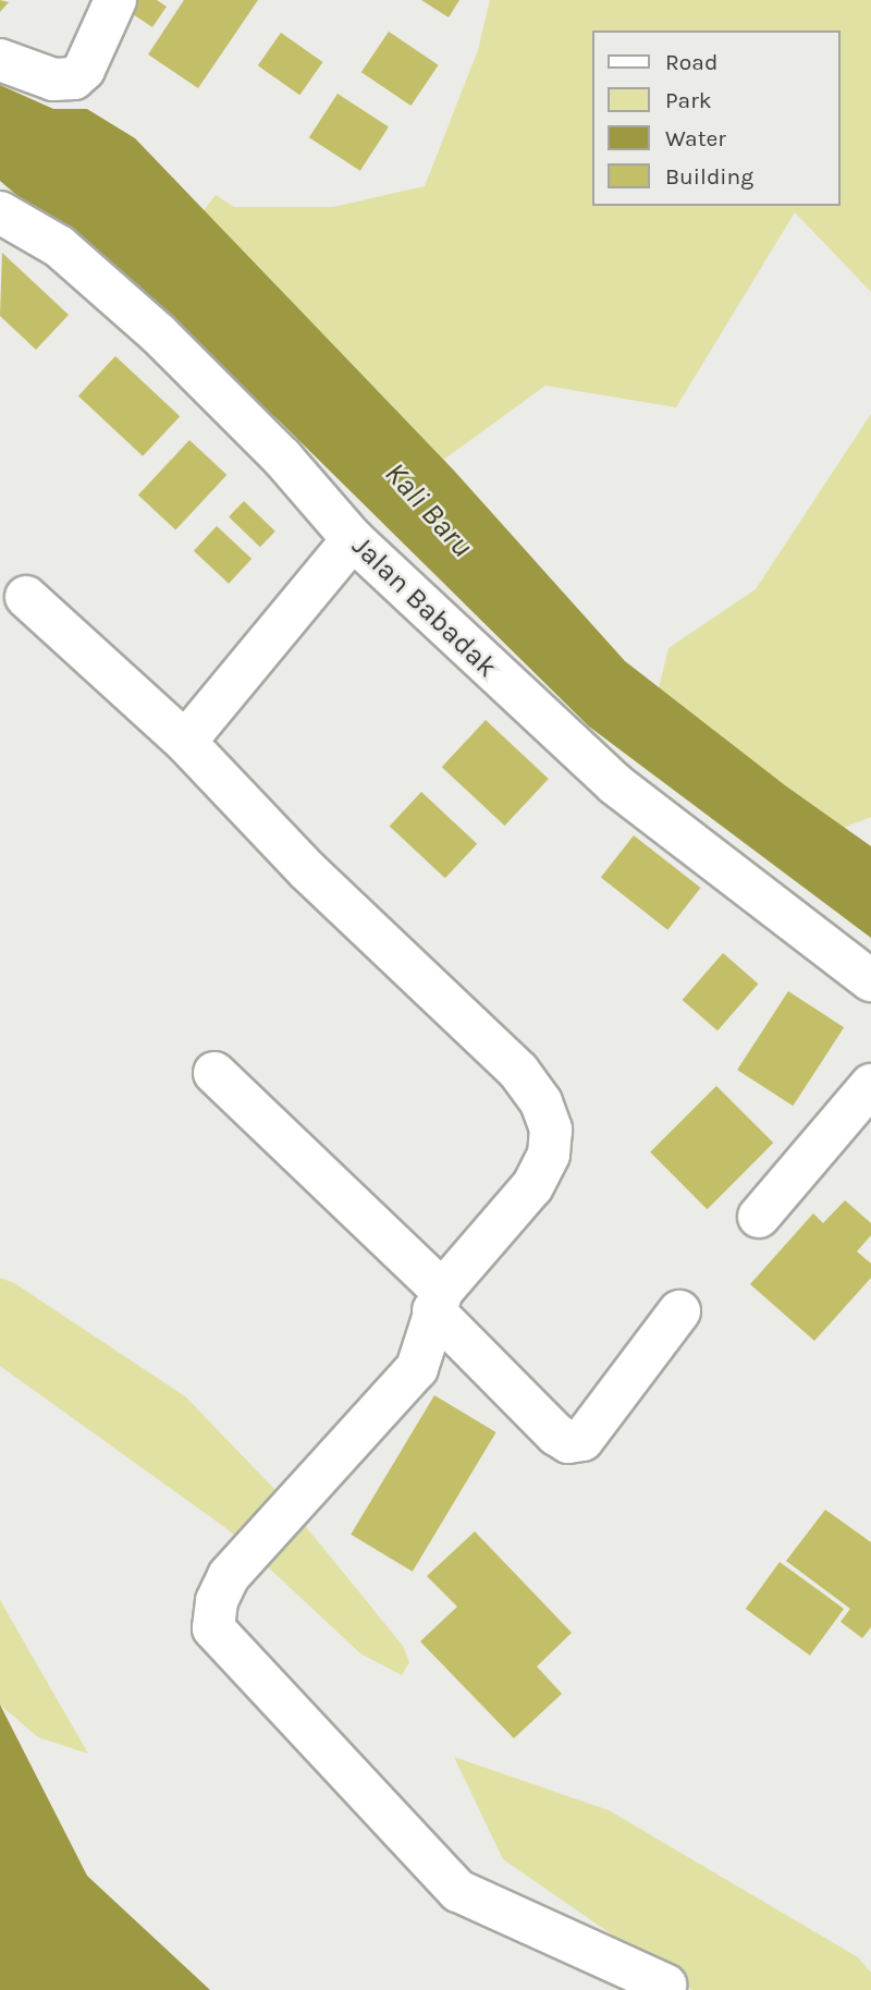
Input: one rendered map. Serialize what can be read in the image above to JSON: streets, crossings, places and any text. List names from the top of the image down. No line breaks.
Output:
{"streets":{"street":["Jalan Babadak"]},"water":["Kali Baru"],"legend":["Road","Park","Water","Building"]}
